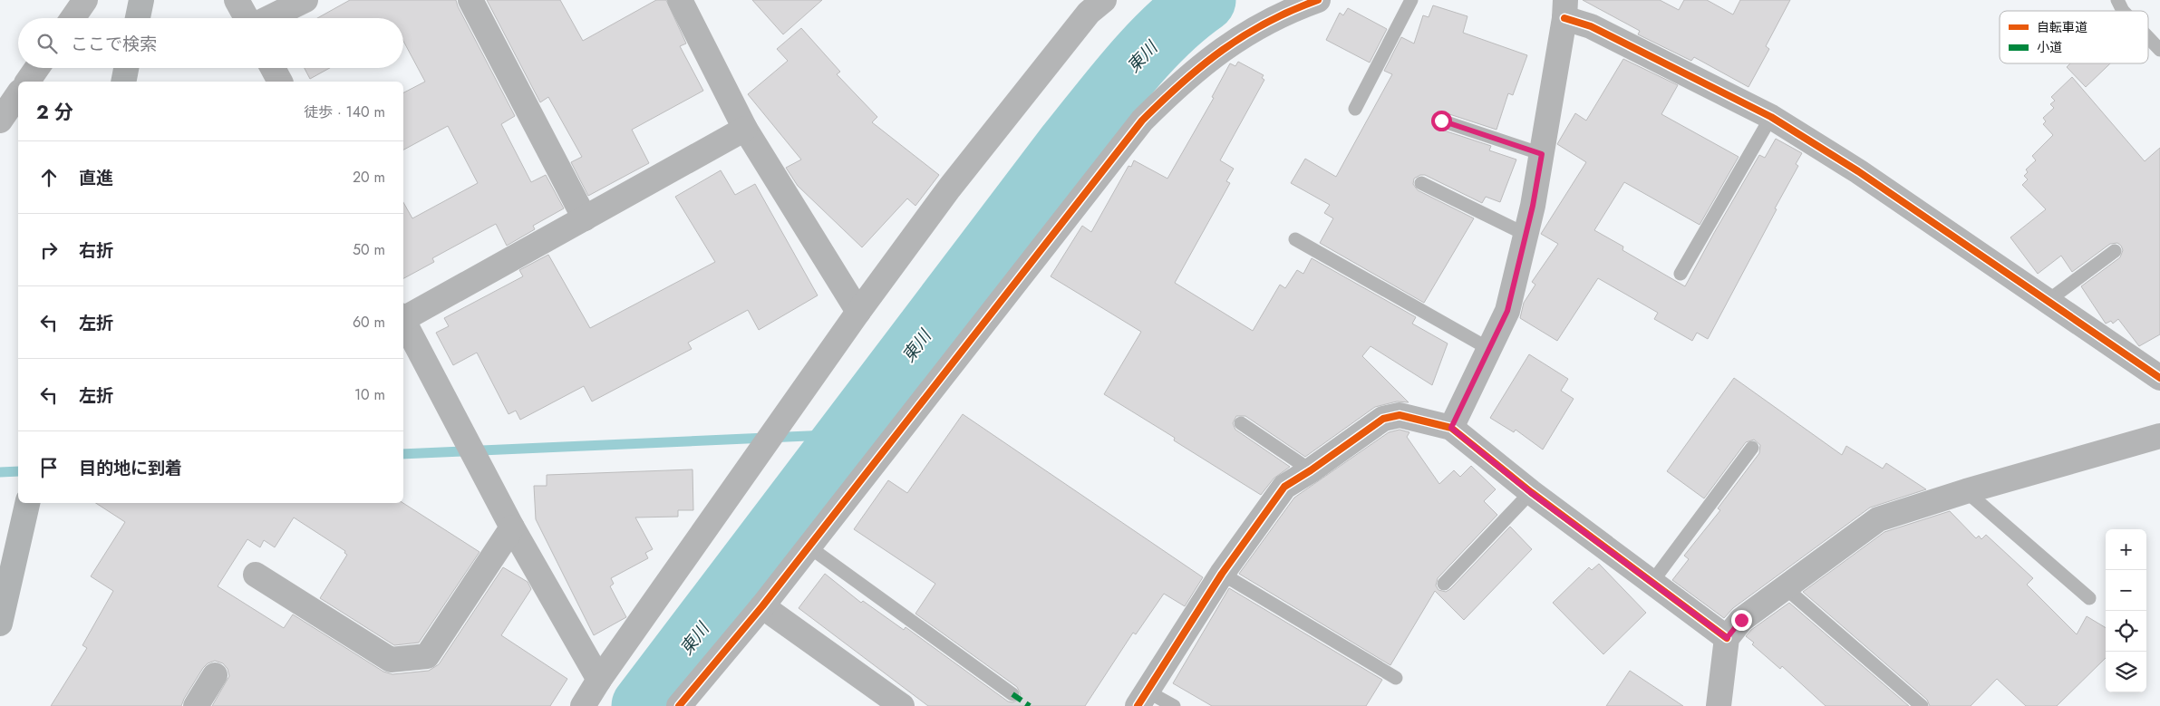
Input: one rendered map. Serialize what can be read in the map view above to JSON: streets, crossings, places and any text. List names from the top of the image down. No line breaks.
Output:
{"water":["東川"],"legend":["自転車道","小道"],"page":{"search":"ここで検索","heading":["2 分","徒歩 · 140 m"],"list":[["直進","20 m"],["右折","50 m"],["左折","60 m"],["左折","10 m"],"目的地に到着"],"map_buttons":["+","−"]}}
